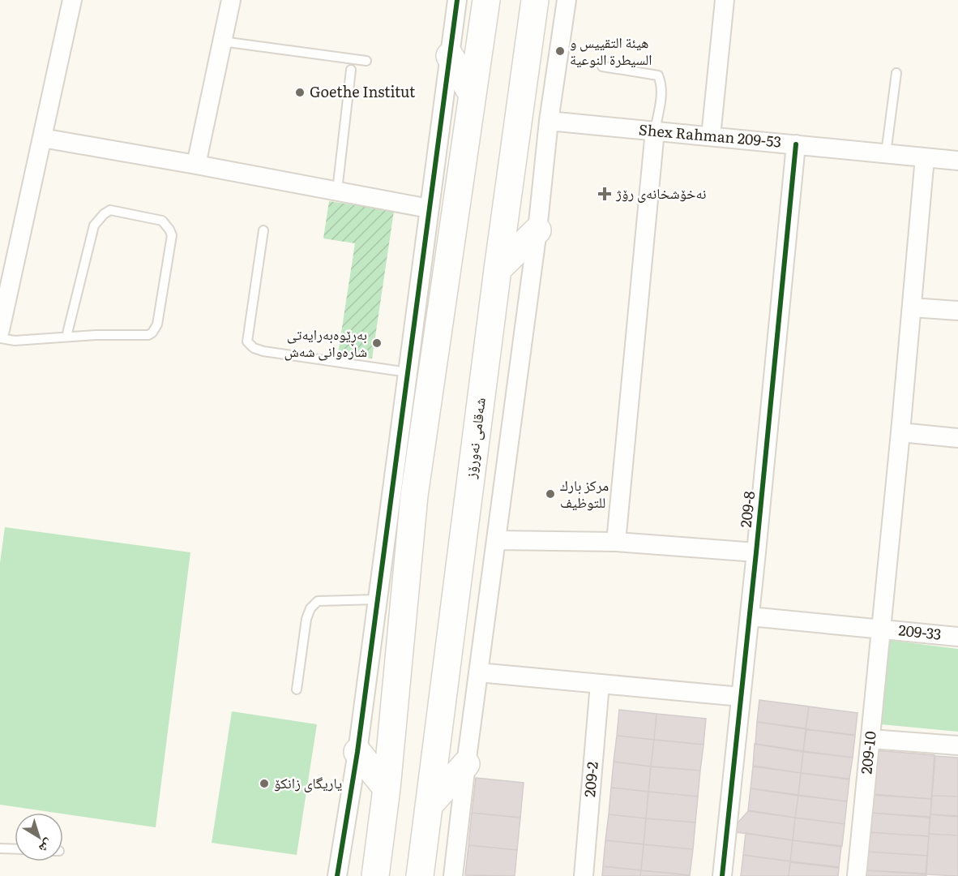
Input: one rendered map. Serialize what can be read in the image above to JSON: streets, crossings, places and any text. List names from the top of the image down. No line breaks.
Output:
{"streets":{"main road":["شەقامی نەورۆز"],"street":["Shex Rahman 209-53","209-8","209-33","209-10","209-2"]},"crossings":[["Shex Rahman 209-53","209-8"],["Shex Rahman 209-53","209-10"],["209-8","209-33"],["209-33","209-10"]],"places":{"other":["هيئة التقييس و السيطرة النوعية","Goethe Institut","بەڕێوەبەرایەتی شارەوانی شەش","مركز بارك للتوظيف","یاریگای زانكۆ"],"health":["نەخۆشخانەی رۆژ"]},"north":"bottom right"}
